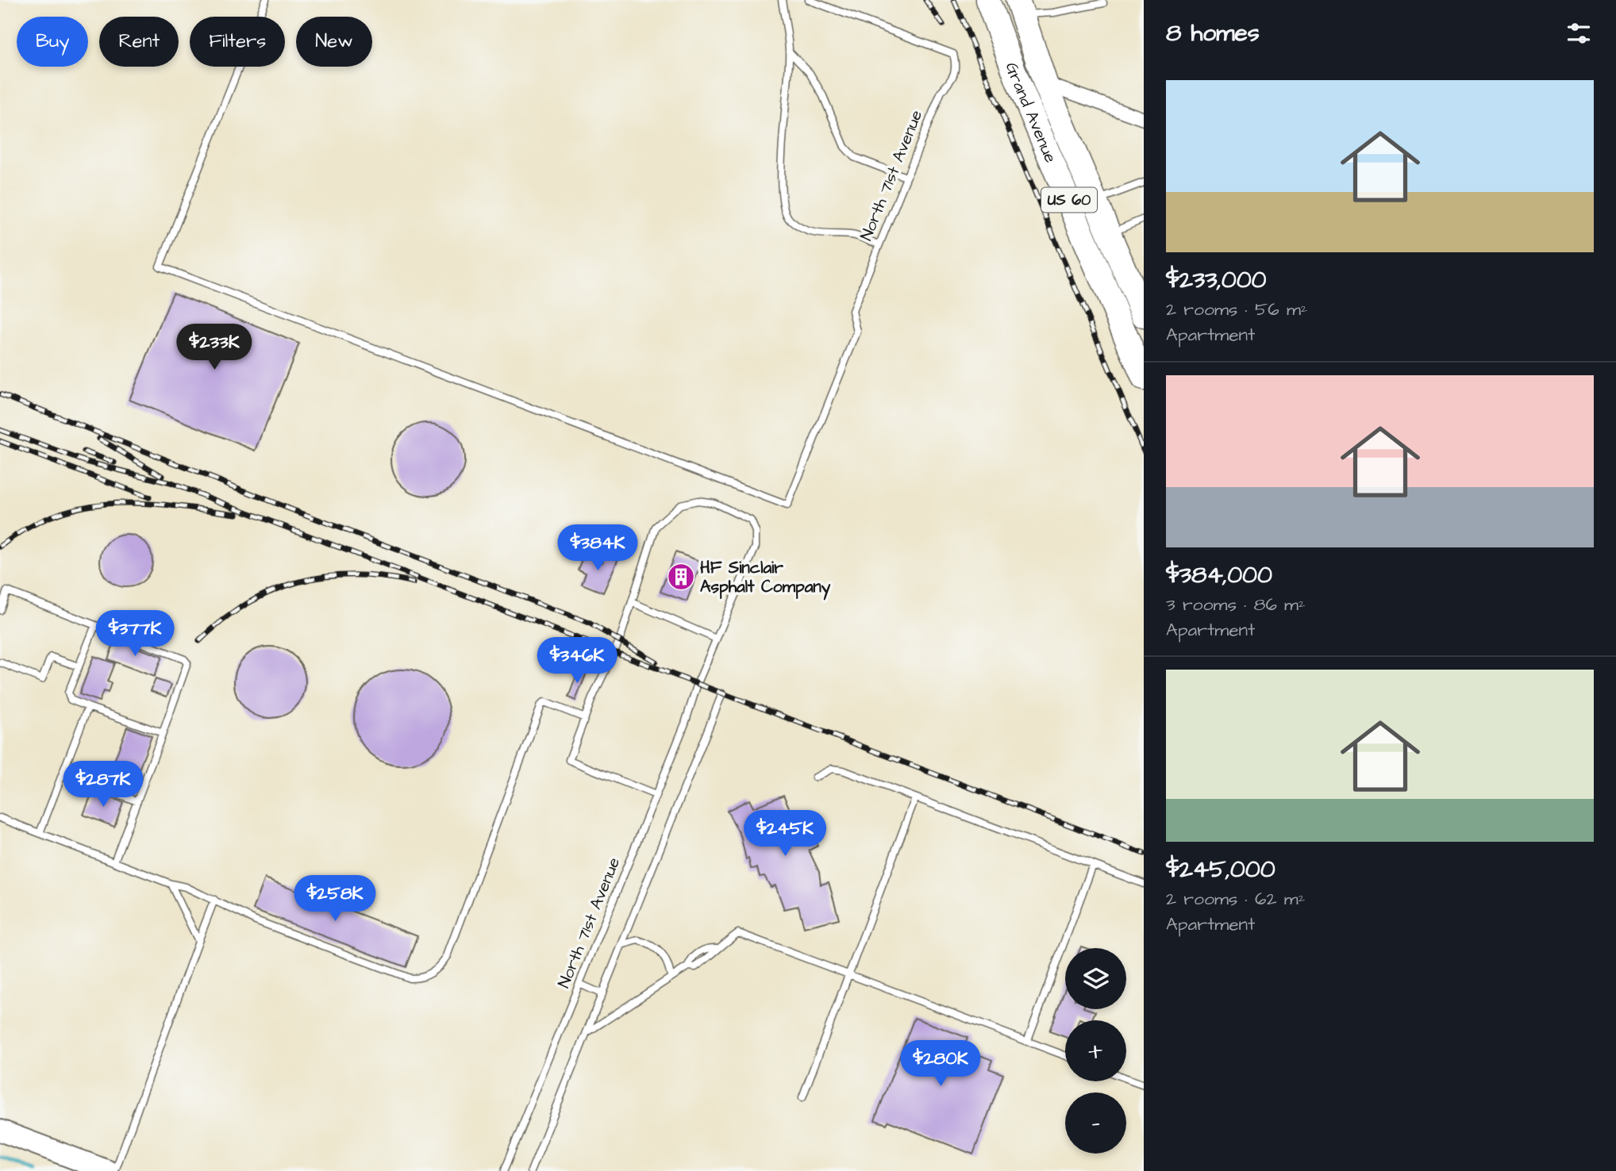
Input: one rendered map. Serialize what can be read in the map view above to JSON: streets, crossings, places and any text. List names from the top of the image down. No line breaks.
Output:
{"streets":{"highway":["Grand Avenue","US 60"],"lane":["North 71st Avenue"]},"places":{"building":["HF Sinclair Asphalt Company"]},"page":{"heading":"8 homes","chip":["Buy","Rent","Filters","New"],"list":[{"name":"$233,000","note":"2 rooms · 56 m² · Apartment"},{"name":"$384,000","note":"3 rooms · 86 m² · Apartment"},{"name":"$245,000","note":"2 rooms · 62 m² · Apartment"}],"price":["$233K","$384K","$377K","$346K","$287K","$245K","$258K","$280K"],"map_buttons":["+","−"]}}
